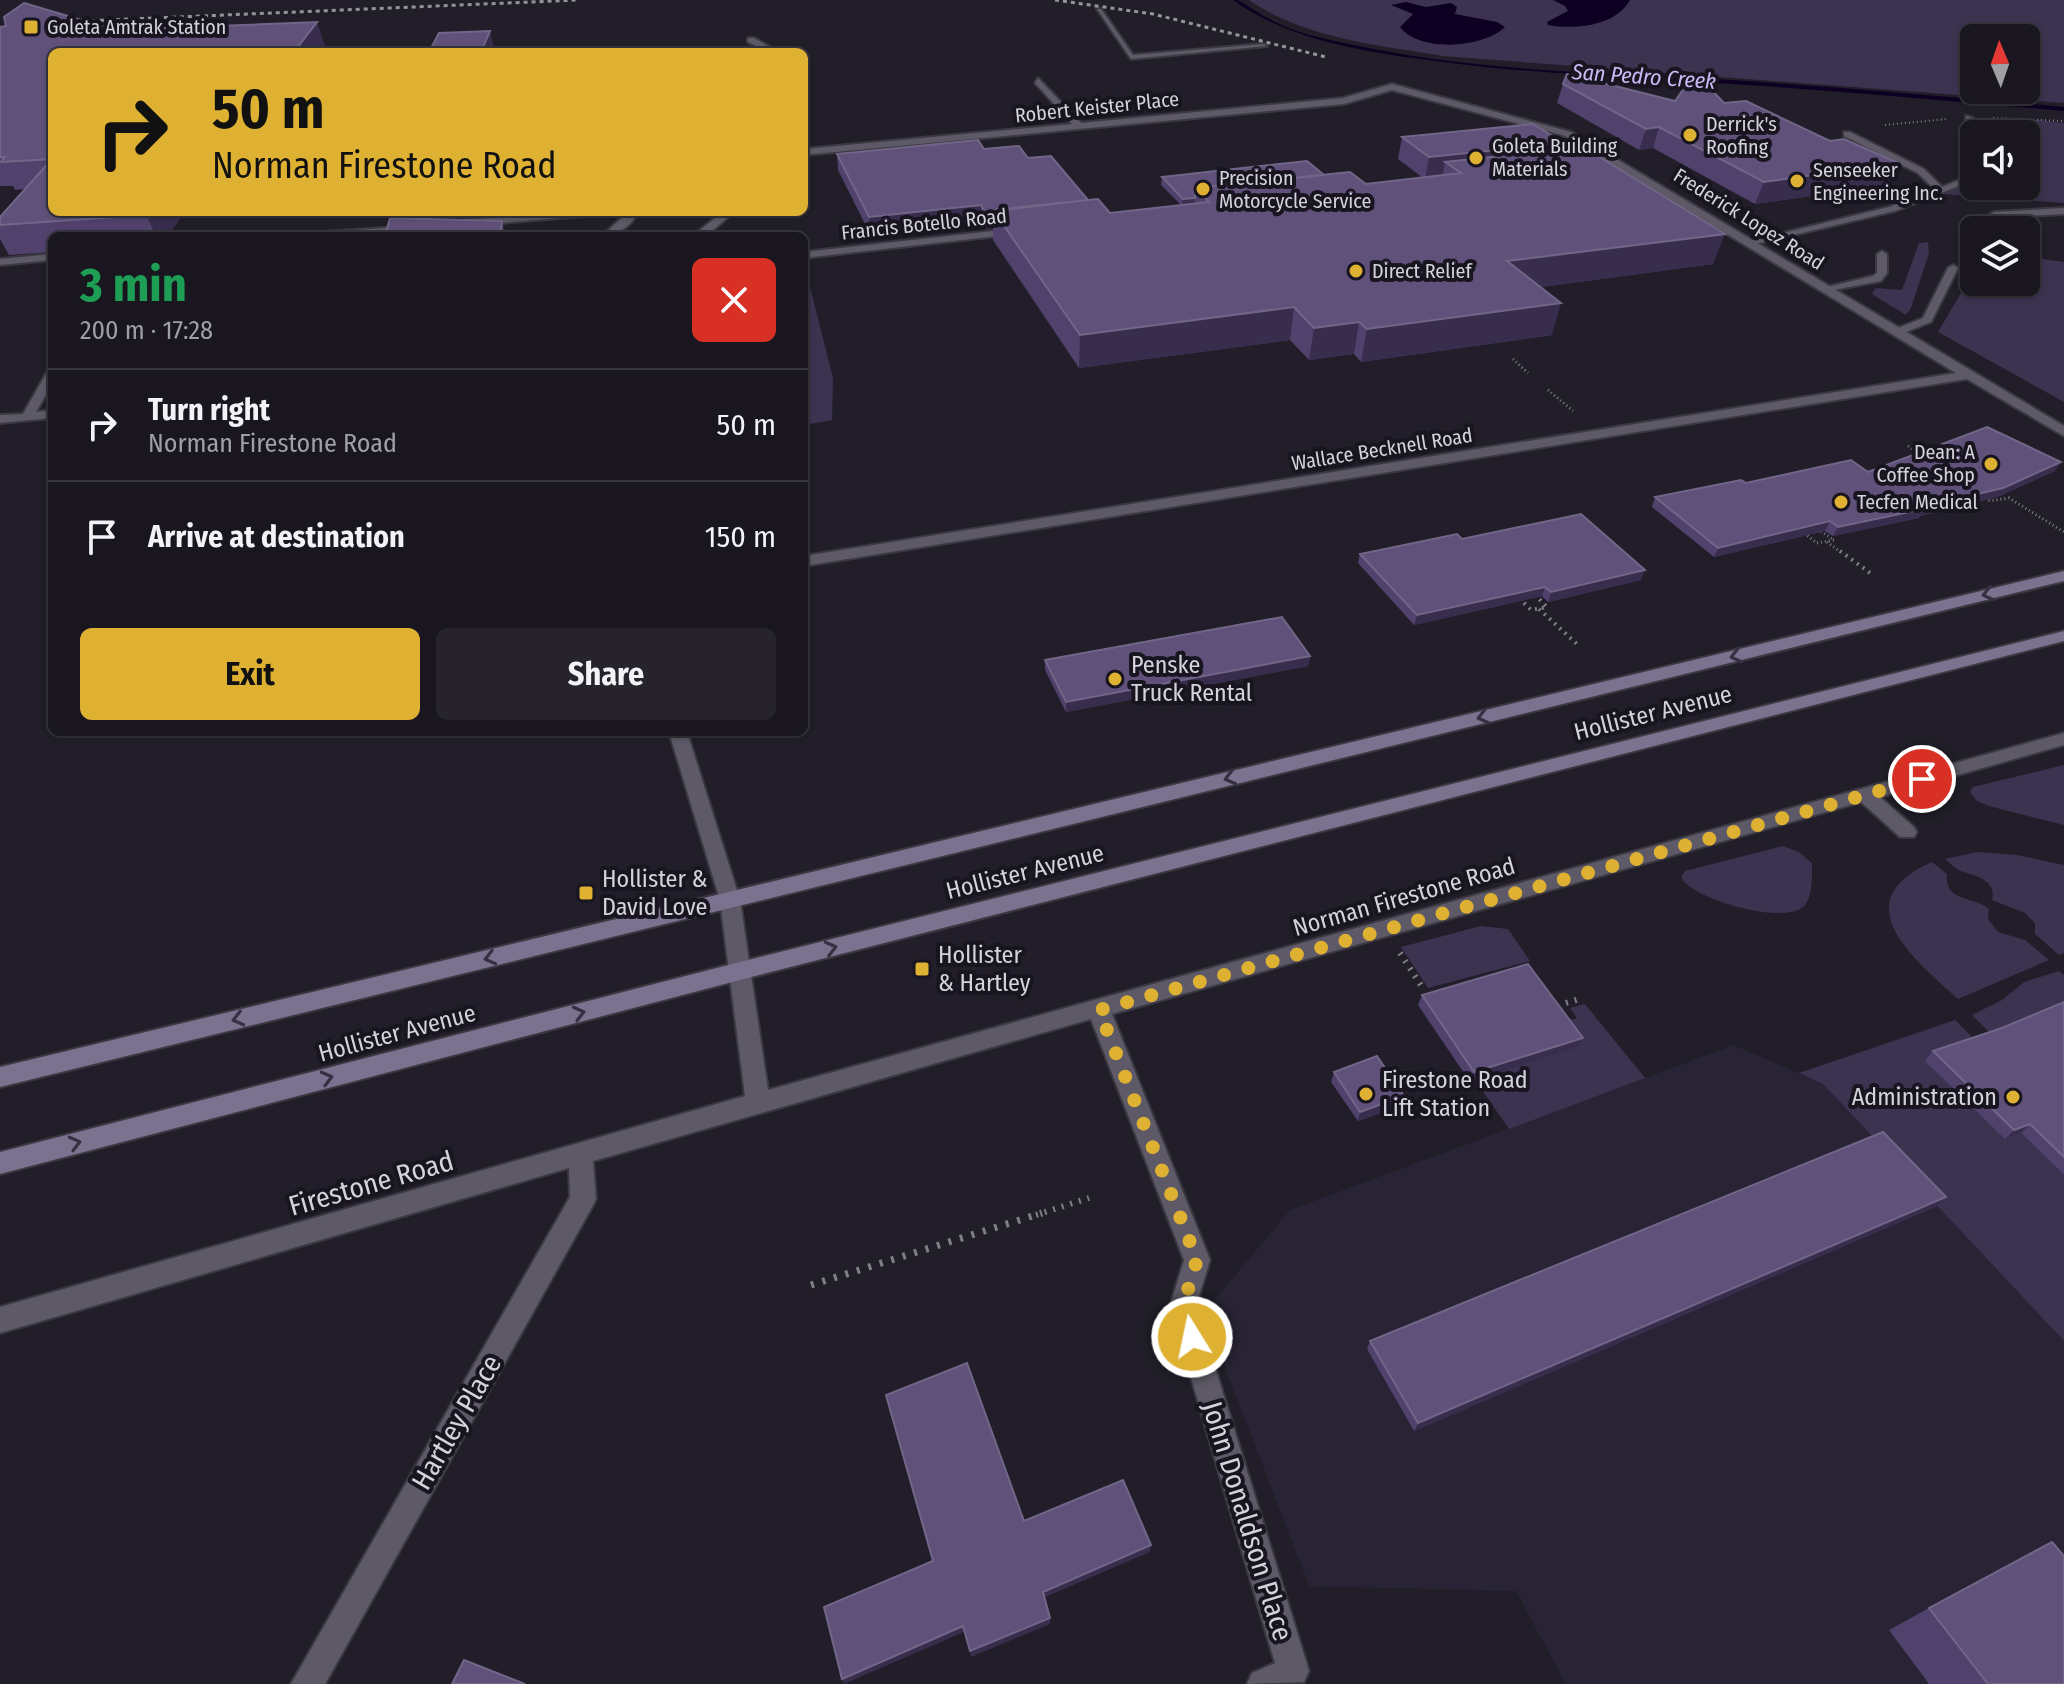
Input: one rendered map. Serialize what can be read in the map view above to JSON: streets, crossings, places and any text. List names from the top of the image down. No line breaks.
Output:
{"streets":{"main road":["Hollister Avenue"],"street":["Robert Keister Place","Frederick Lopez Road","Francis Botello Road","Wallace Becknell Road","Norman Firestone Road","Firestone Road","Hartley Place","John Donaldson Place"]},"crossings":[["Robert Keister Place","Frederick Lopez Road"],["Frederick Lopez Road","Wallace Becknell Road"],["Norman Firestone Road","Firestone Road"],["Norman Firestone Road","John Donaldson Place"],["Firestone Road","Hartley Place"]],"water":["San Pedro Creek"],"places":{"transit":["Goleta Amtrak Station","Hollister & David Love","Hollister & Hartley"],"other":["Derrick's Roofing","Goleta Building Materials","Senseeker Engineering Inc.","Precision Motorcycle Service","Direct Relief","Dean: A Coffee Shop","Tecfen Medical","Penske Truck Rental","Firestone Road Lift Station","Administration"]},"north":"top","page":{"turn":["50 m","Norman Firestone Road"],"heading":["3 min","200 m · 17:28"],"list":[{"name":"Turn right","note":"Norman Firestone Road","value":"50 m"},{"name":"Arrive at destination","value":"150 m"}],"buttons":["Exit","Share"]}}
